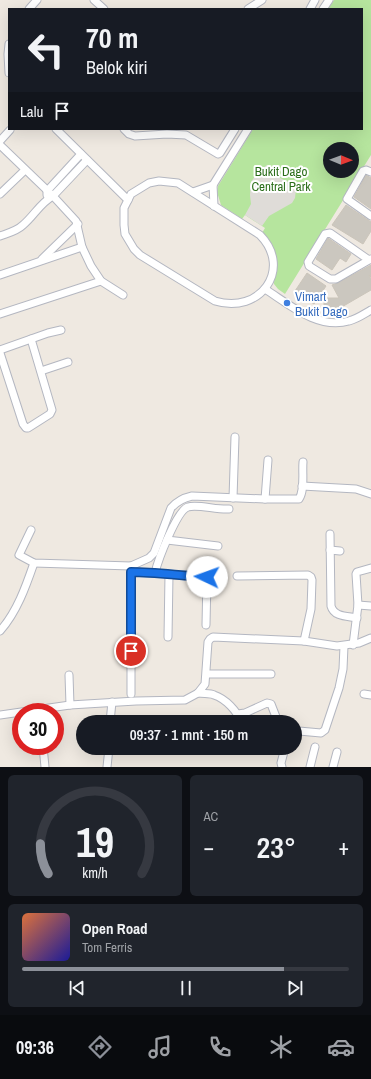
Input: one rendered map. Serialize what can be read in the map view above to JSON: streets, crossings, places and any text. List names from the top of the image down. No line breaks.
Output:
{"parks":["Bukit Dago Central Park"],"places":["Vimart Bukit Dago"],"north":"right","page":{"turn":["70 m","Belok kiri"],"then":"Lalu","limit":"30","trip":"09:37 · 1 mnt · 150 m","tile":"AC","heat":["−","23°","+"],"song":["Open Road","Tom Ferris"],"tabs":"09:36","gauge":["19","km/h"]}}
